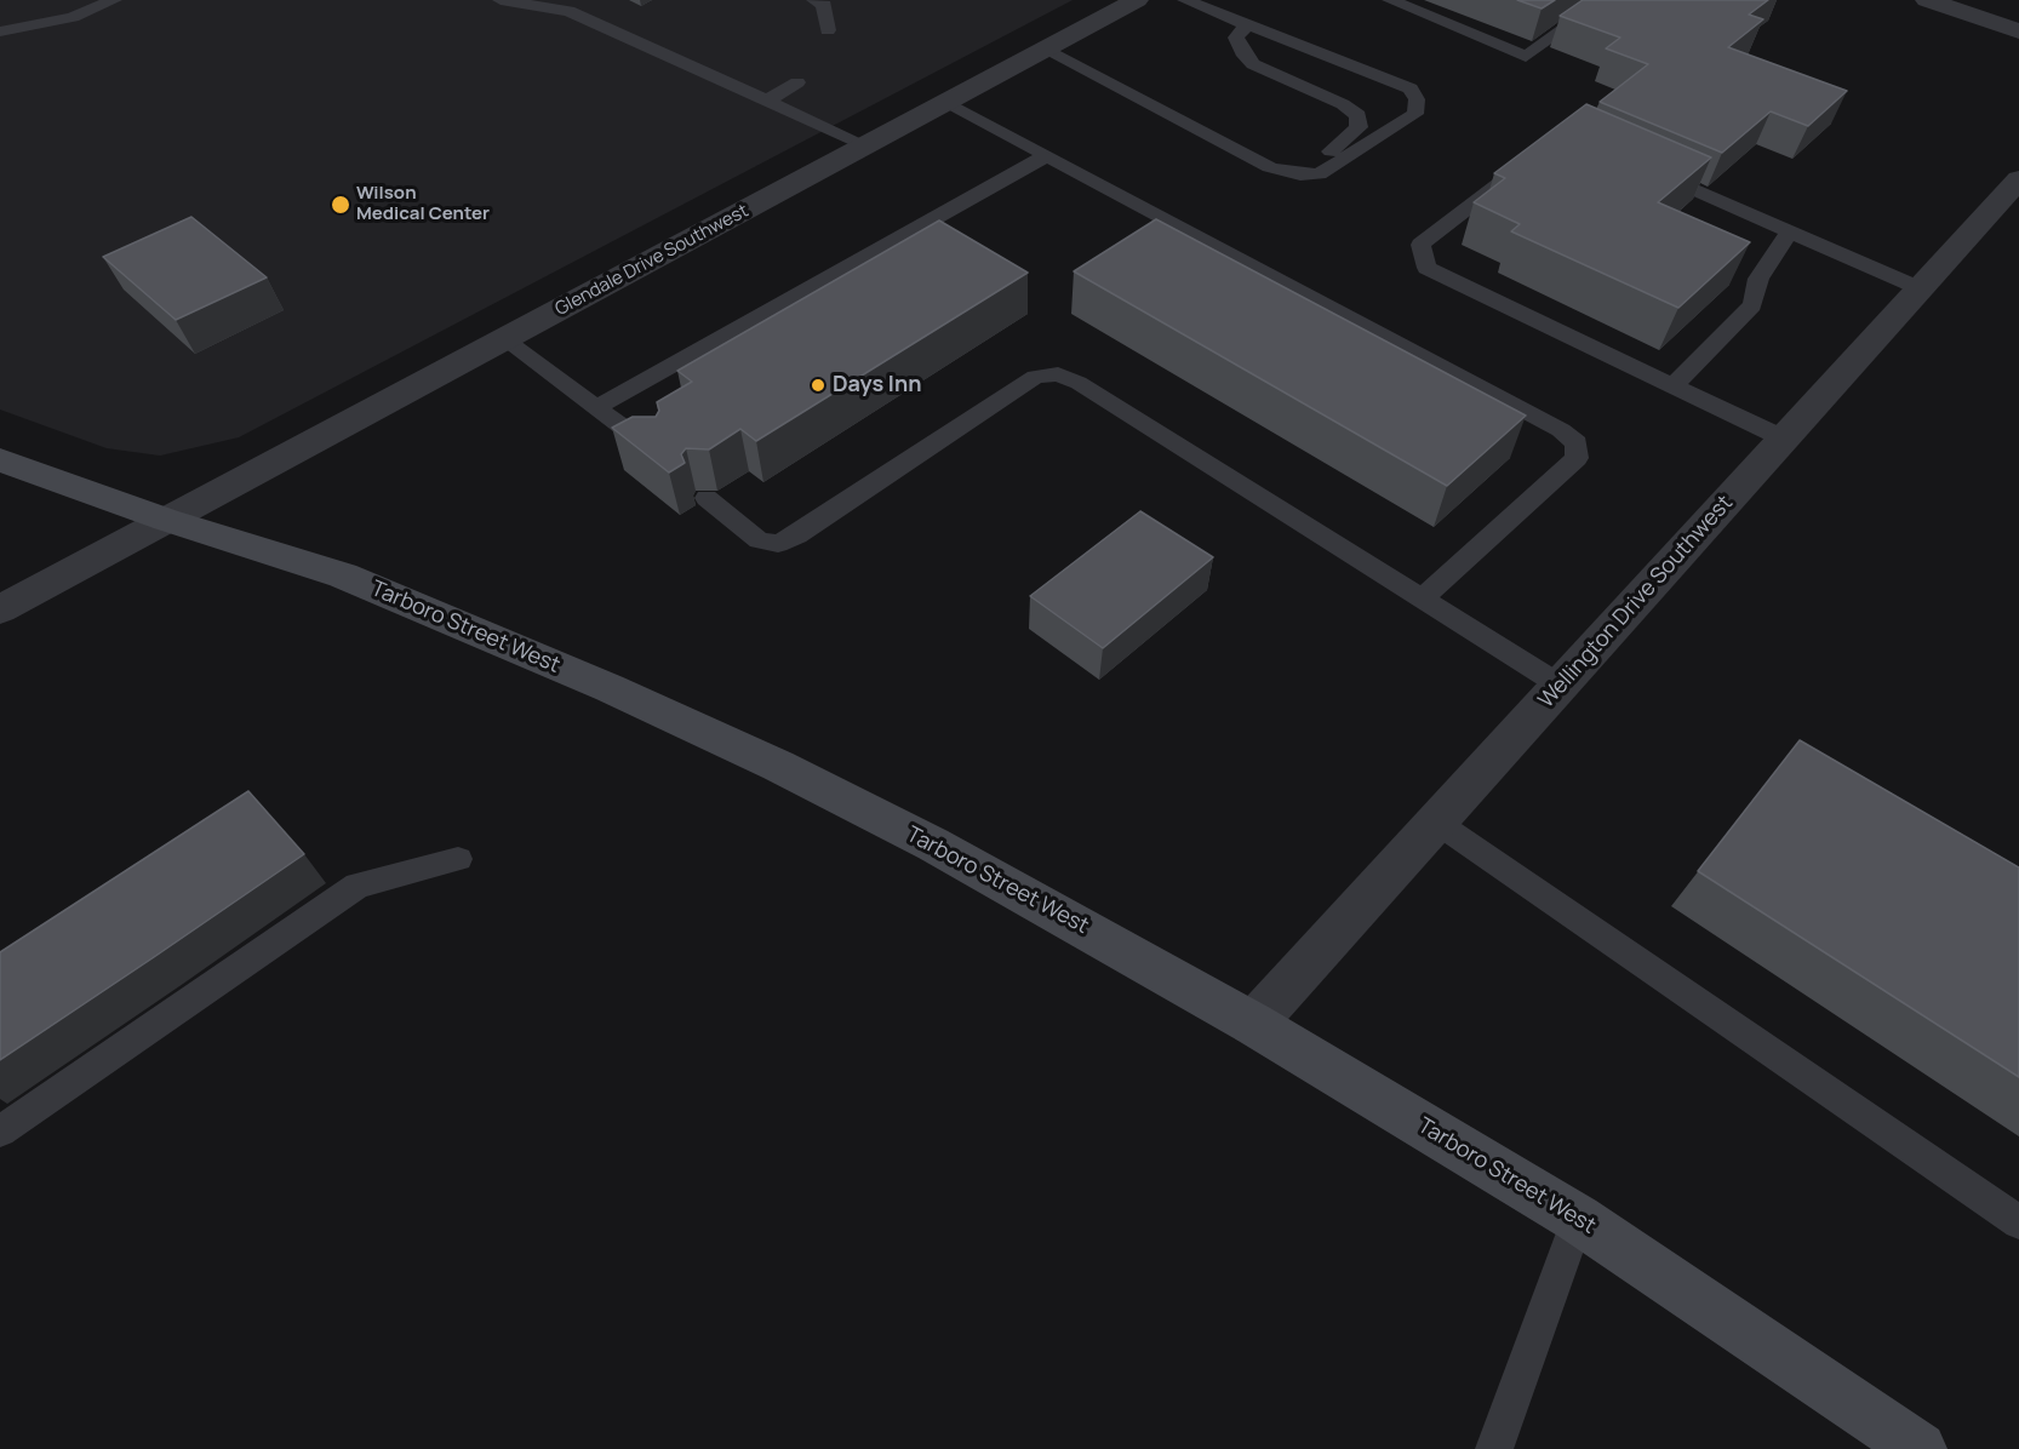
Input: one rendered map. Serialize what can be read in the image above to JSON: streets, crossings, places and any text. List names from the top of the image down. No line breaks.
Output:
{"streets":{"main road":["Tarboro Street West"],"street":["Glendale Drive Southwest","Wellington Drive Southwest"]},"crossings":[["Glendale Drive Southwest","Tarboro Street West"],["Wellington Drive Southwest","Tarboro Street West"]],"places":["Wilson Medical Center","Days Inn"]}
